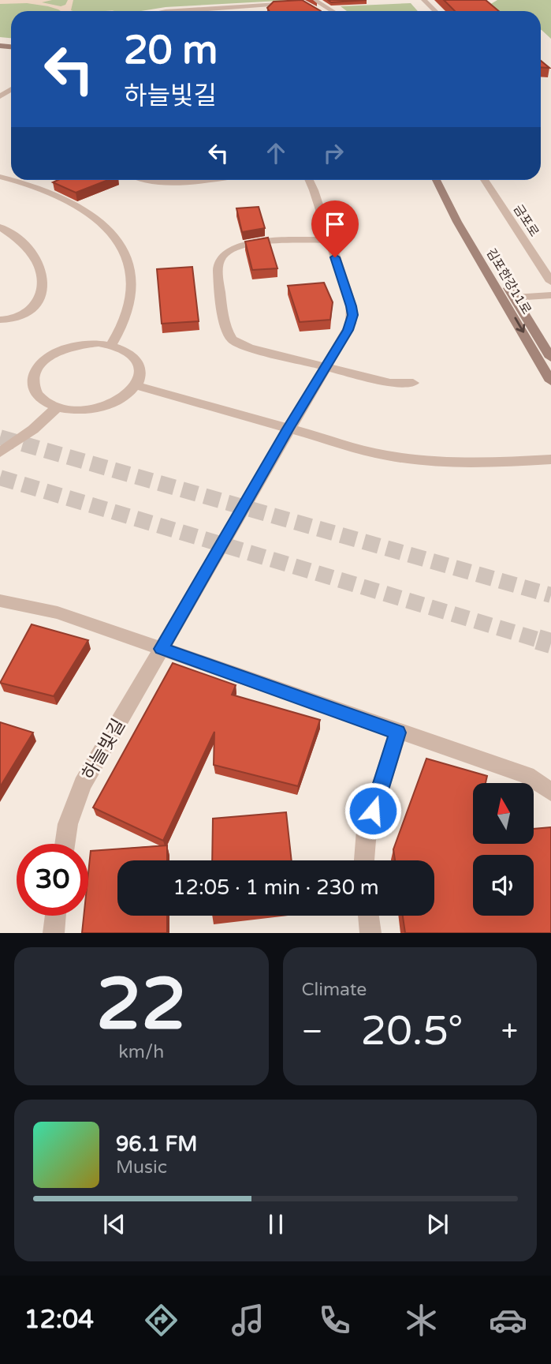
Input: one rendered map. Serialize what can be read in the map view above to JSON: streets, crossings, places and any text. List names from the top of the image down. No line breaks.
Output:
{"streets":{"main road":["김포한강11로"],"street":["금포로","하늘빛길"]},"north":"top","page":{"turn":["20 m","하늘빛길"],"limit":"30","trip":"12:05 · 1 min · 230 m","tile":[["22","km/h"],"Climate"],"heat":["−","20.5°","+"],"song":["96.1 FM","Music"],"tabs":"12:04"}}
